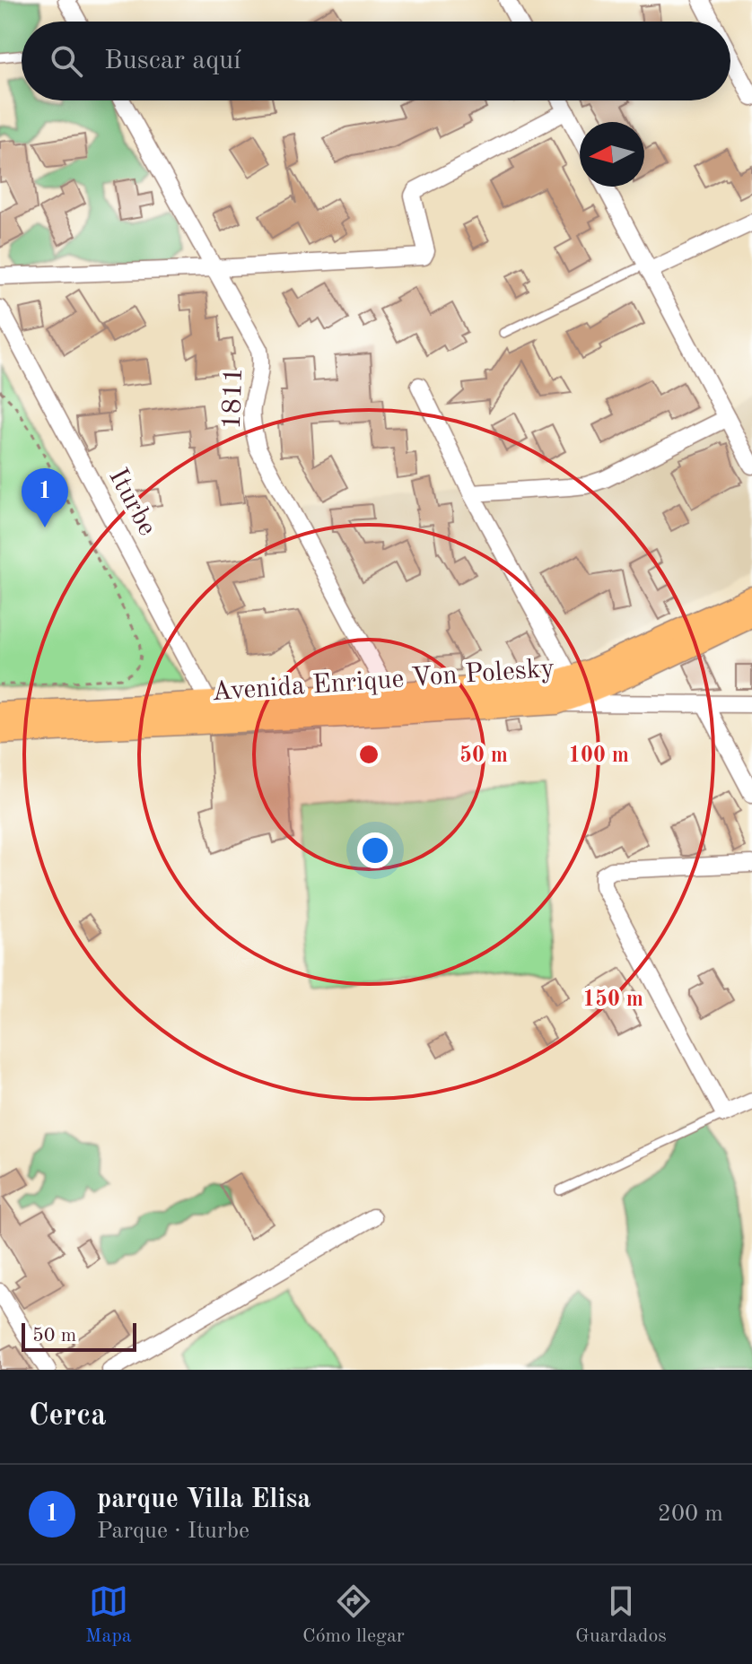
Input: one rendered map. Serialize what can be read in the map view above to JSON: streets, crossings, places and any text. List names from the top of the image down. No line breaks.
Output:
{"streets":{"main road":["Avenida Enrique Von Polesky"],"street":["1811","Iturbe"]},"crossings":[["1811","Avenida Enrique Von Polesky"],["Iturbe","Avenida Enrique Von Polesky"]],"scale_bar":"50 m","north":"left","page":{"search":"Buscar aquí","pins":"1","scale":"50 m","heading":"Cerca","list":[{"mark":"1","name":"parque Villa Elisa","note":"Parque · Iturbe","value":"200 m"}],"nav":["Mapa","Cómo llegar","Guardados"]},"rings":["50 m","100 m","150 m"]}
